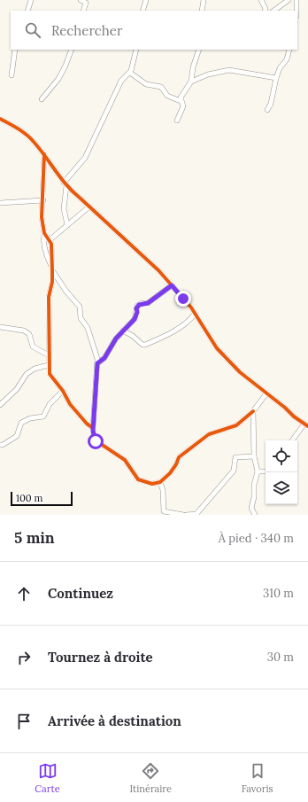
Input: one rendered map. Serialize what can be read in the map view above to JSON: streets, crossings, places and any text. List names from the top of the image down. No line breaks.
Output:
{"scale_bar":"100 m","page":{"search":"Rechercher","scale":"100 m","heading":["5 min","À pied · 340 m"],"list":[["Continuez","310 m"],["Tournez à droite","30 m"],"Arrivée à destination"],"nav":["Carte","Itinéraire","Favoris"]}}
